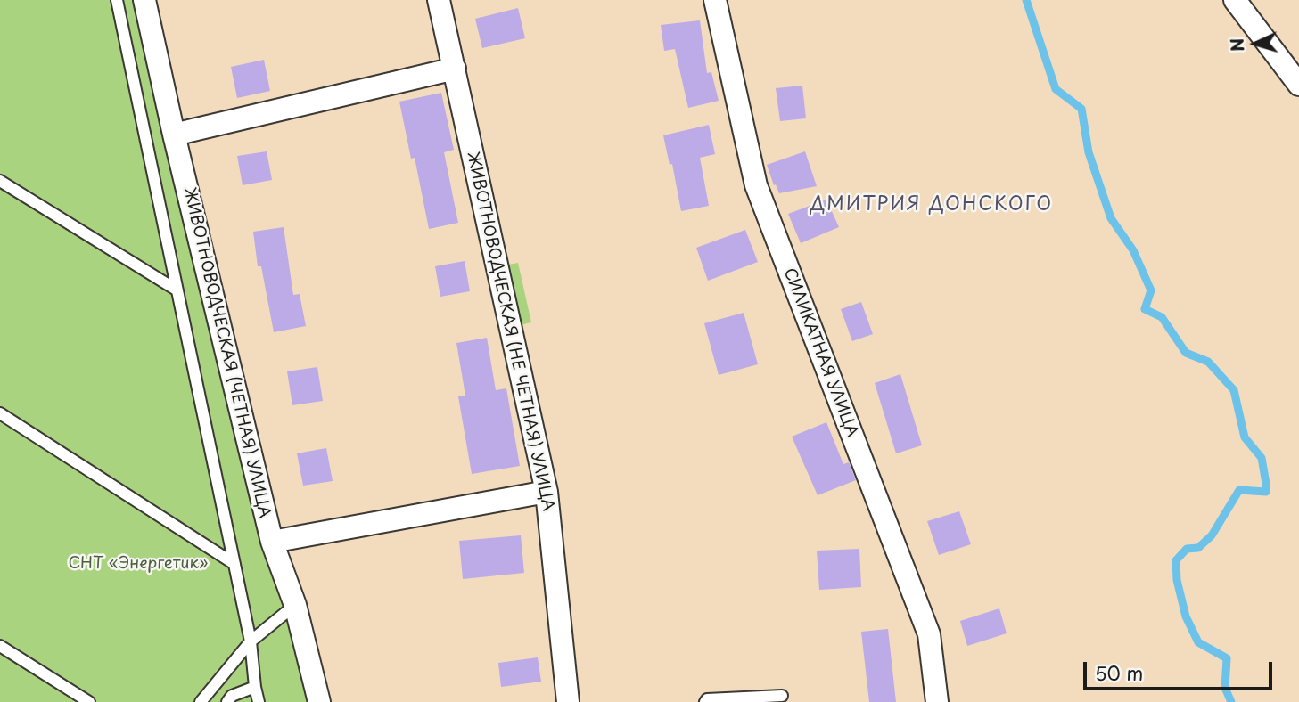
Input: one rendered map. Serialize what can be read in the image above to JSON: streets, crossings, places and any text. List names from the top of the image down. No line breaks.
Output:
{"streets":{"street":["ЖИВОТНОВОДЧЕСКАЯ (НЕ ЧЕТНАЯ) УЛИЦА","ЖИВОТНОВОДЧЕСКАЯ (ЧЕТНАЯ) УЛИЦА","СИЛИКАТНАЯ УЛИЦА"]},"districts":["ДМИТРИЯ ДОНСКОГО"],"parks":["СНТ «Энергетик»"],"scale_bar":"50 m","north":"left"}
